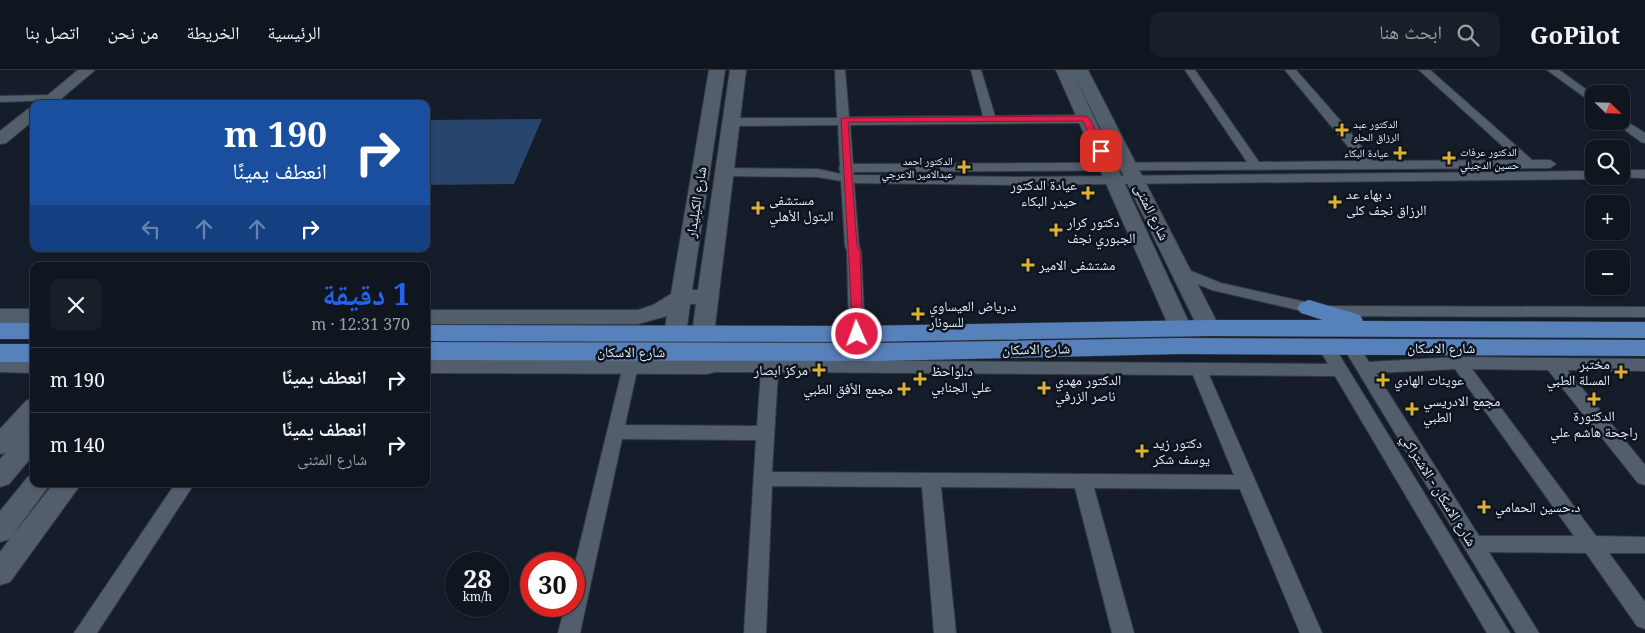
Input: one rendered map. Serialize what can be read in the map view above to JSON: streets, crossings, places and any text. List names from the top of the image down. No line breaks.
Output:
{"streets":{"main road":["شارع الكيليدار","شارع المثنى","شارع الاسكان"],"street":["شارع الاسكان - الاشتراكي"]},"crossings":[["شارع الكيليدار","شارع الاسكان"],["شارع المثنى","شارع الاسكان"],["شارع الاسكان","شارع الاسكان - الاشتراكي"]],"places":{"health":["الدكتور عبد الرزاق الحلو","عيادة البكاء","الدكتور عرفات حسين الدجيلي","الدكتور احمد عبدالامير الاعرجي","عيادة الدكتور حيدر البكاء","د بهاء عد الرزاق نجف كلى","مستشفى البتول الأهلي","دكتور كرار الجبوري نجف","مشتشفى الامير","د.رياض العيساوي للسونار","مركز ابصار","مختبر المسلة الطبي","د.لواحظ علي الجنابي","عوينات الهادي","الدكتور مهدي ناصر الزرفي","مجمع الأفق الطبي","الدكتورة راجحة هاشم علي","مجمع الادريسي الطبي","دكتور زيد يوسف شكر","د.حسين الحمامي"]},"north":"bottom right","page":{"header":"GoPilot","search":"ابحث هنا","nav":["الرئيسية","الخريطة","من نحن","اتصل بنا"],"map_buttons":["+","−"],"turn":["190 m","انعطف يمينًا"],"heading":["1 دقيقة","370 m · 12:31"],"list":[{"name":"انعطف يمينًا","value":"190 m"},{"name":"انعطف يمينًا","note":"شارع المثنى","value":"140 m"}],"speed":"28 km/h","limit":"30"}}
